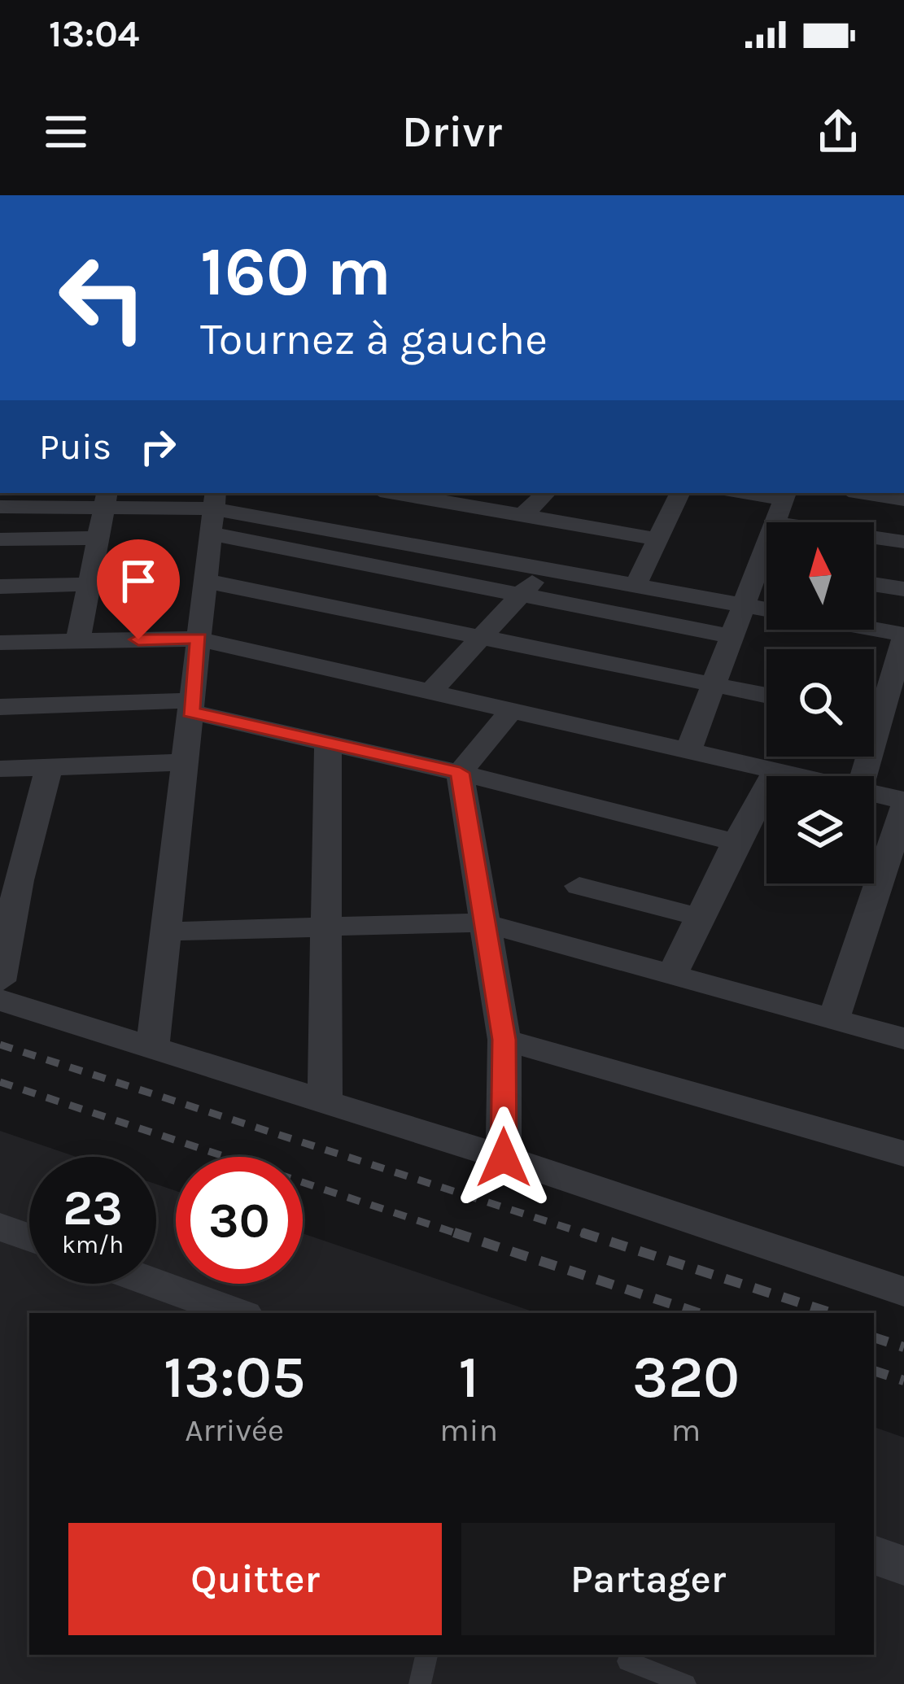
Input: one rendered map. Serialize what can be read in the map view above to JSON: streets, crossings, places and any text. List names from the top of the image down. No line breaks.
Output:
{"north":"top","page":{"status":"13:04","header":"Drivr","turn":["160 m","Tournez à gauche"],"then":"Puis","speed":"23 km/h","limit":"30","eta":["13:05","Arrivée","1","min","320","m"],"buttons":["Quitter","Partager"]}}
